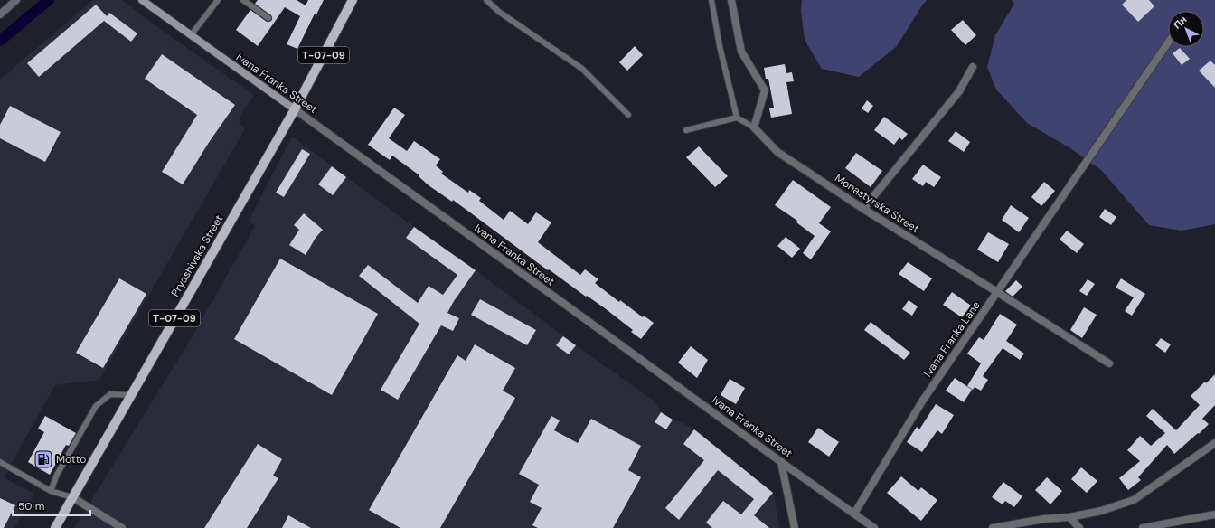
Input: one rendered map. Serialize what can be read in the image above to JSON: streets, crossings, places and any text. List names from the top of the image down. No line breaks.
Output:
{"streets":{"main road":["Т-07-09","Ivana Franka Street","Pryashivska Street"],"street":["Monastyrska Street","Ivana Franka Lane"]},"crossings":[["Т-07-09","Ivana Franka Street"],["Т-07-09","Pryashivska Street"],["Ivana Franka Street","Pryashivska Street"],["Ivana Franka Street","Ivana Franka Lane"],["Monastyrska Street","Ivana Franka Lane"]],"places":{"fuel station":["Motto"]},"scale_bar":"50 m","north":"top left"}
